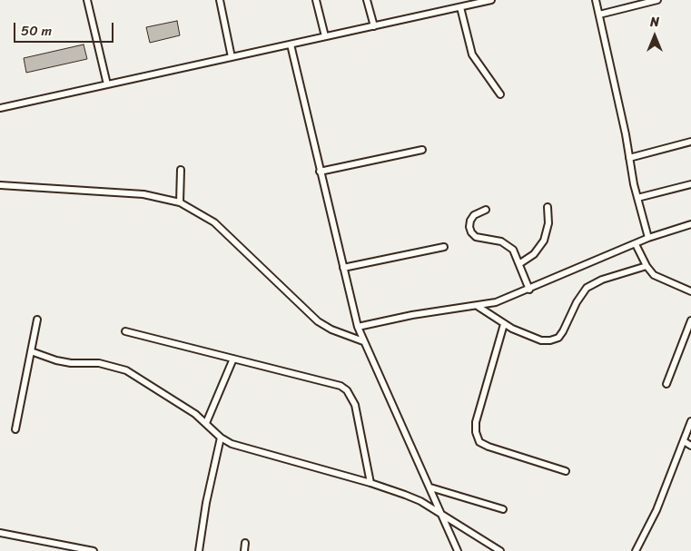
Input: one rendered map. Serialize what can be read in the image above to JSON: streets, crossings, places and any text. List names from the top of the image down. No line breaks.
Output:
{"scale_bar":"50 m","north":"top"}
